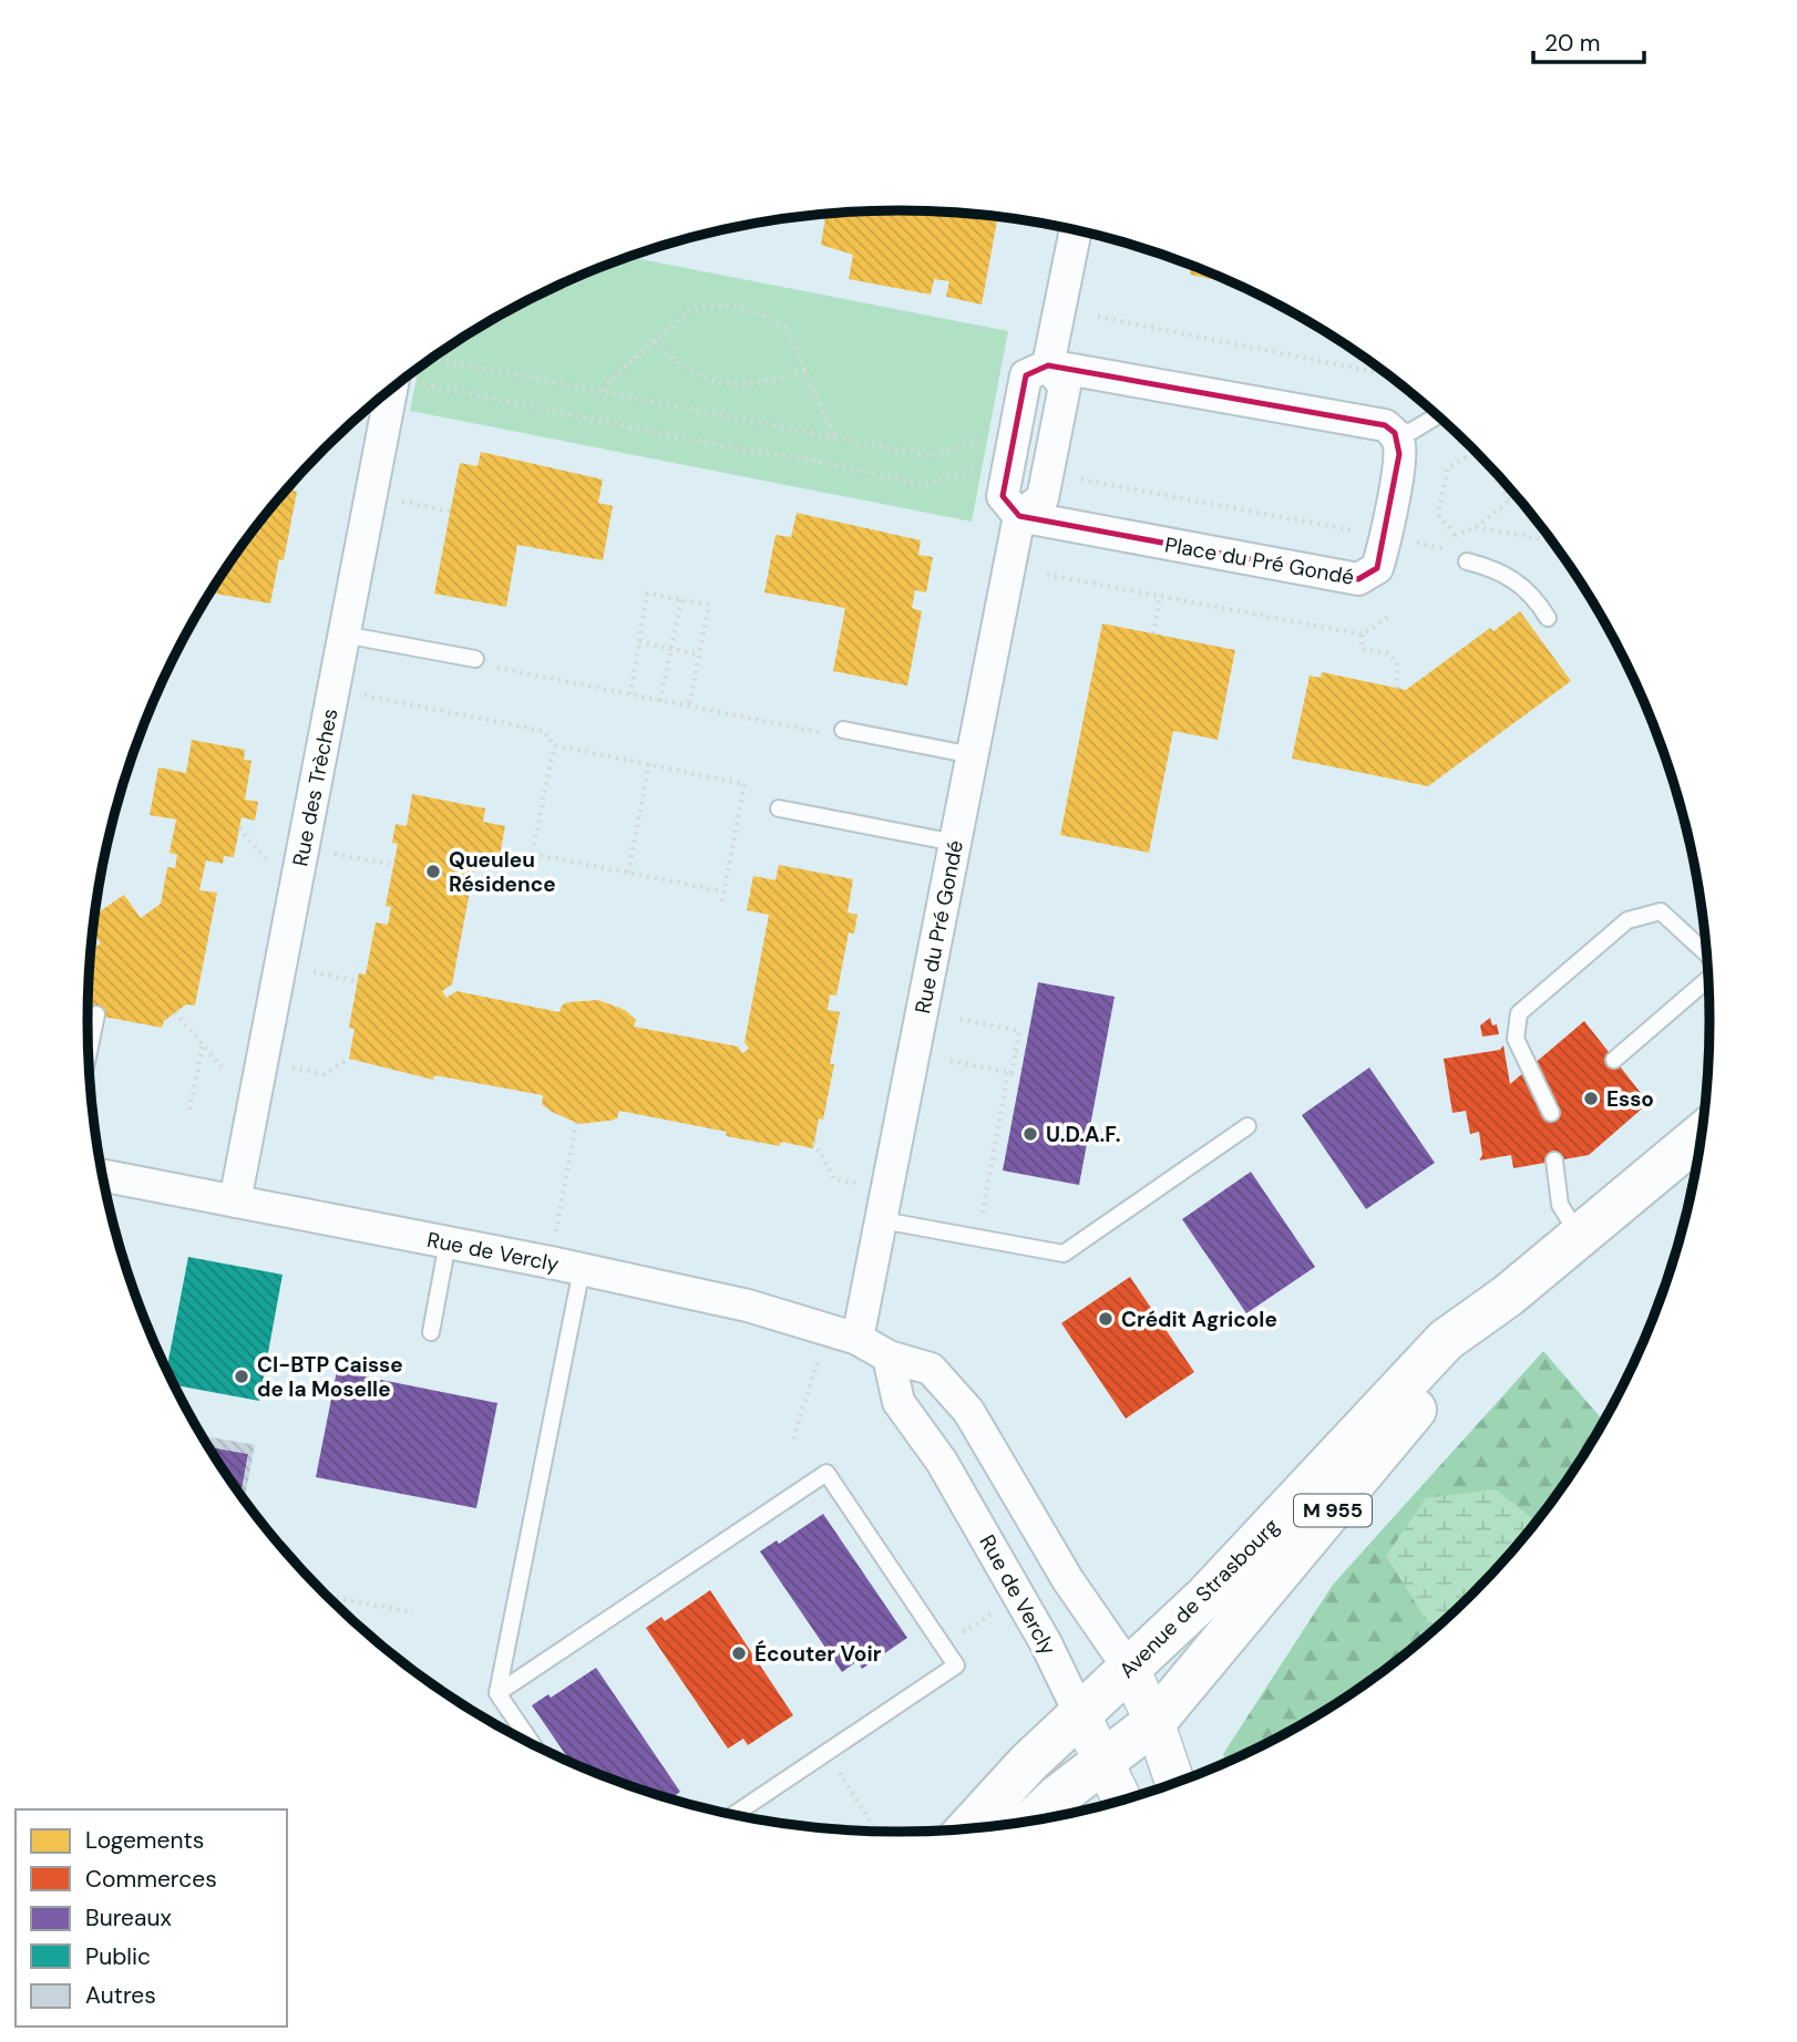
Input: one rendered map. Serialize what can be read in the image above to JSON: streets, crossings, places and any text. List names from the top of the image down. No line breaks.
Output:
{"streets":{"main road":["M 955","Avenue de Strasbourg"],"street":["Place du Pré Gondé","Rue des Trèches","Rue du Pré Gondé","Rue de Vercly"]},"crossings":[["Place du Pré Gondé","Rue du Pré Gondé"],["Rue des Trèches","Rue de Vercly"],["Rue du Pré Gondé","Rue de Vercly"],["Rue de Vercly","Avenue de Strasbourg"]],"places":["Queuleu Résidence","Esso","U.D.A.F.","Crédit Agricole","CI-BTP Caisse de la Moselle","Écouter Voir"],"legend":["Logements","Commerces","Bureaux","Public","Autres"],"scale_bar":"20 m"}
